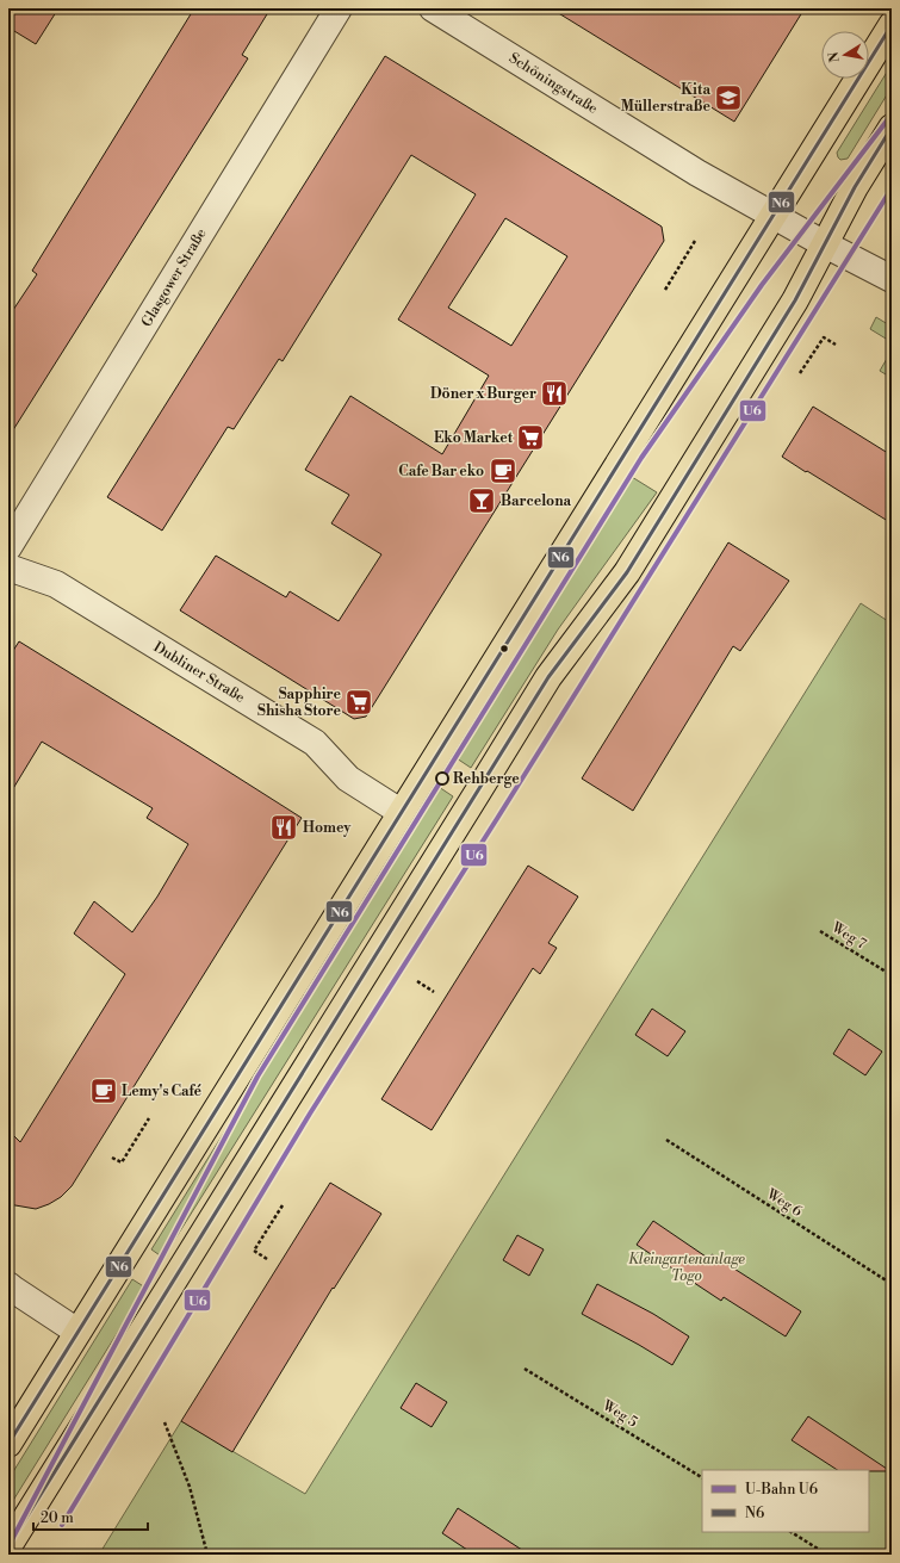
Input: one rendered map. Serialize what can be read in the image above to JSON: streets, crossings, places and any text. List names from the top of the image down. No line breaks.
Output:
{"streets":{"street":["Schöningstraße","Glasgower Straße","Dubliner Straße"],"path":["Weg 7","Weg 6","Weg 5"]},"parks":["Kleingartenanlage Togo"],"places":{"school or university":["Kita Müllerstraße"],"restaurant":["Döner x Burger","Homey"],"supermarket":["Eko Market","Sapphire Shisha Store"],"cafe":["Cafe Bar eko","Lemy's Café"],"bar":["Barcelona"],"other":["Rehberge"]},"lines":["transit line N6","metro line U6"],"legend":["U-Bahn U6","N6"],"scale_bar":"20 m","north":"left"}
